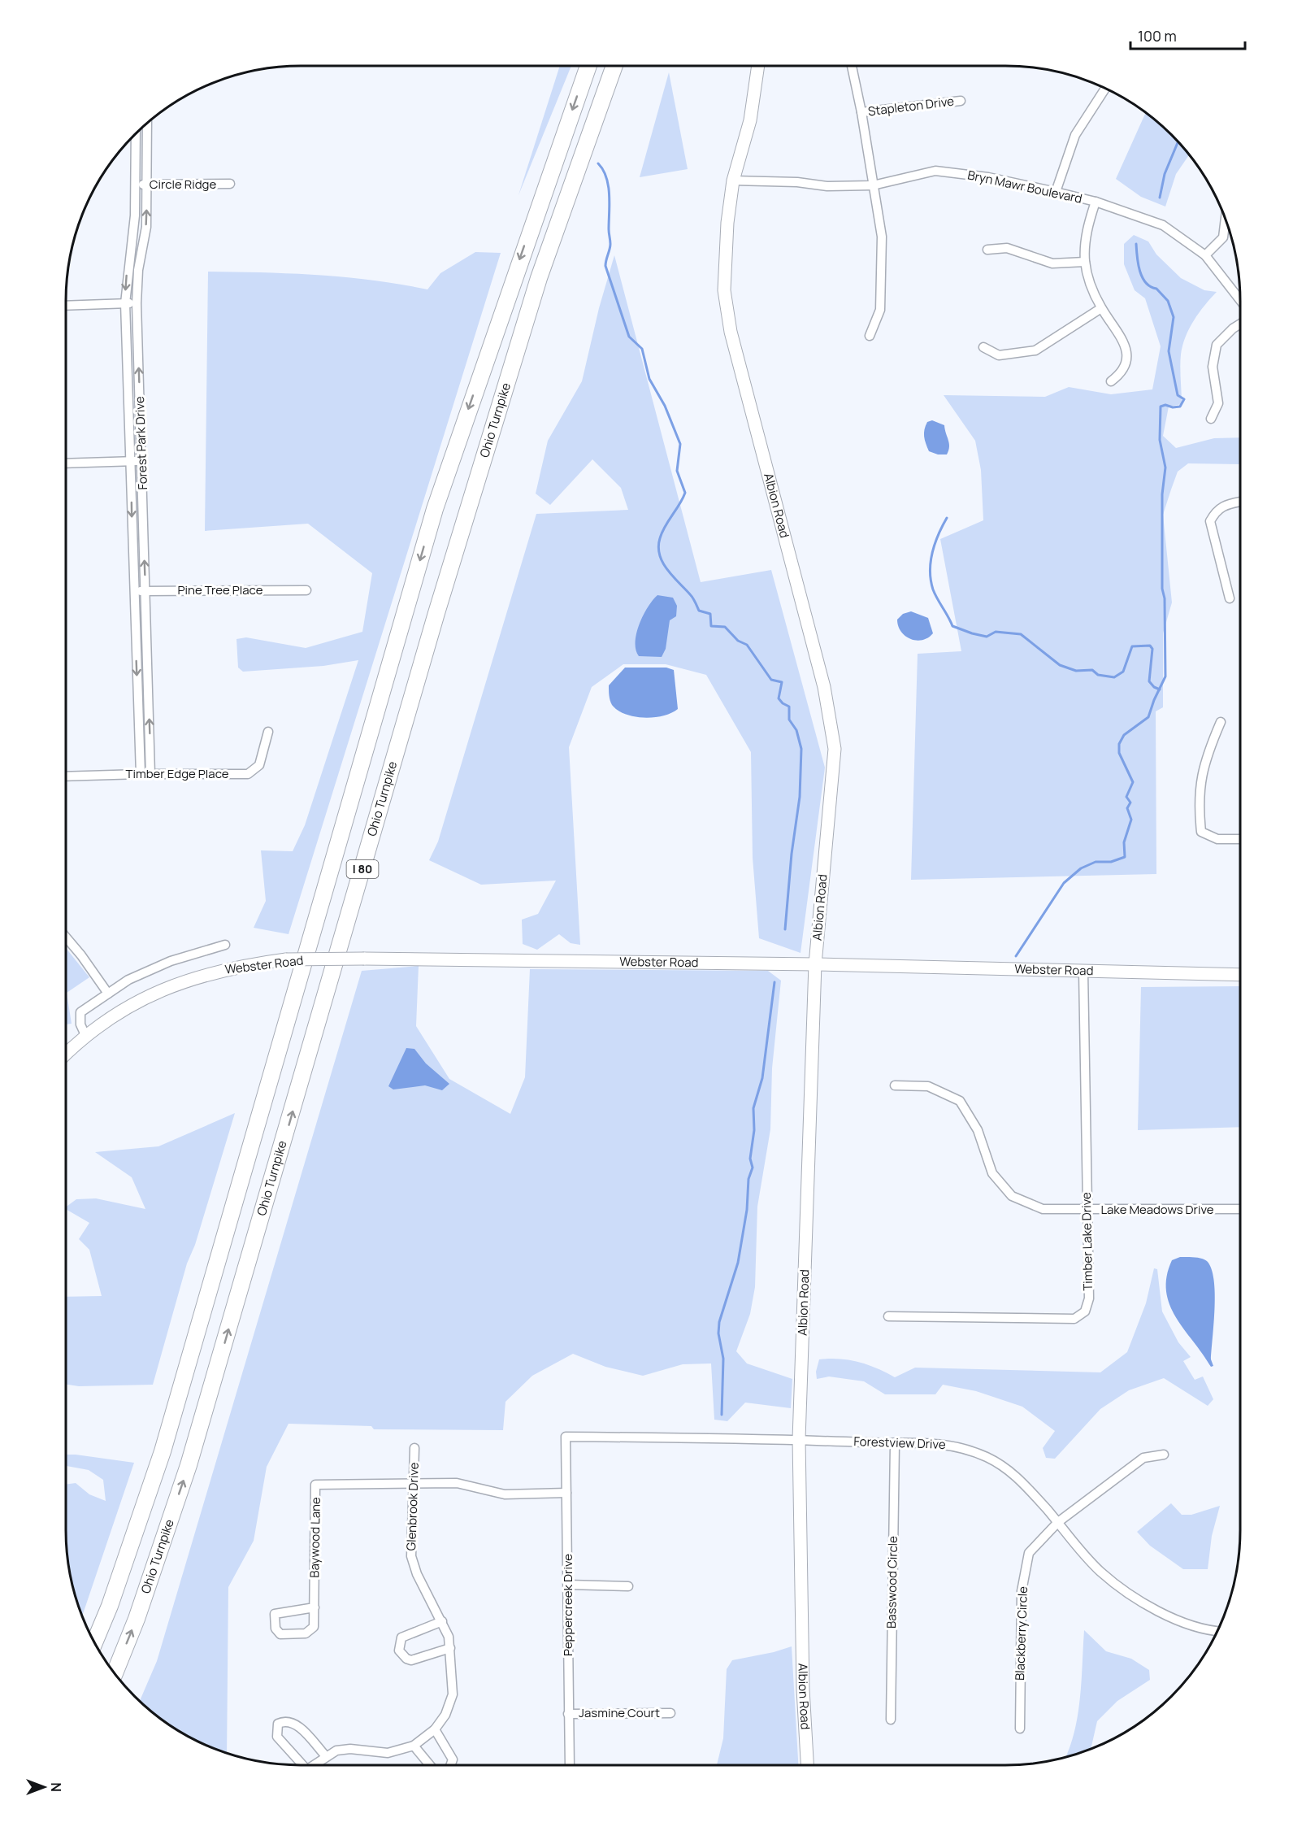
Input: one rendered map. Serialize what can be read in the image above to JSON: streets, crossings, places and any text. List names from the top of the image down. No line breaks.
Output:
{"streets":{"highway":["Ohio Turnpike","I 80"],"street":["Stapleton Drive","Circle Ridge","Bryn Mawr Boulevard","Forest Park Drive","Albion Road","Pine Tree Place","Timber Edge Place","Webster Road","Lake Meadows Drive","Timber Lake Drive","Forestview Drive","Glenbrook Drive","Baywood Lane","Basswood Circle","Peppercreek Drive","Blackberry Circle","Jasmine Court"]},"crossings":[["Circle Ridge","Forest Park Drive"],["Bryn Mawr Boulevard","Albion Road"],["Forest Park Drive","Pine Tree Place"],["Forest Park Drive","Timber Edge Place"],["Albion Road","Webster Road"],["Albion Road","Forestview Drive"],["Webster Road","Timber Lake Drive"],["Lake Meadows Drive","Timber Lake Drive"],["Forestview Drive","Basswood Circle"],["Forestview Drive","Peppercreek Drive"],["Forestview Drive","Blackberry Circle"],["Glenbrook Drive","Baywood Lane"],["Baywood Lane","Peppercreek Drive"],["Peppercreek Drive","Jasmine Court"]],"scale_bar":"100 m","north":"right"}
